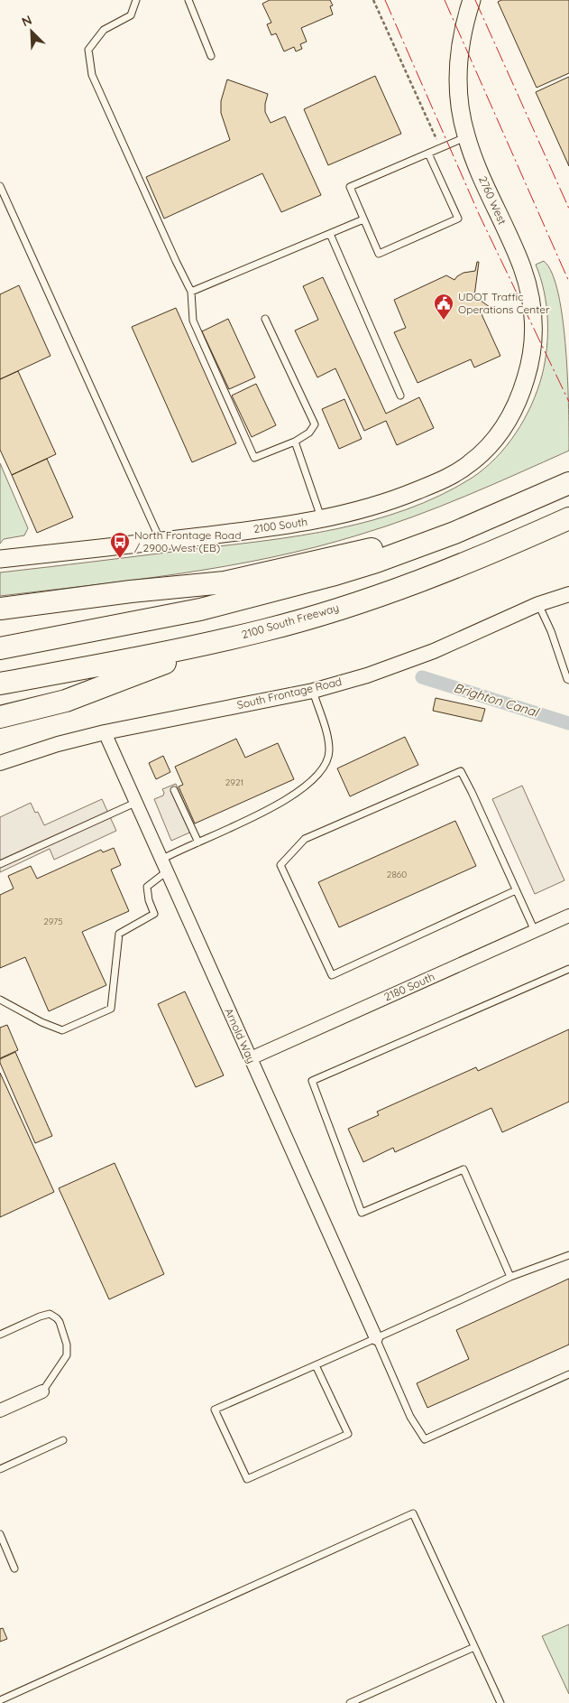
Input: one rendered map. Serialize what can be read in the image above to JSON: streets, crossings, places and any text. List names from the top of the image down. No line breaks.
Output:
{"streets":{"highway":["2100 South Freeway"],"main road":["2760 West","2100 South"],"street":["South Frontage Road","2180 South","Arnold Way"]},"crossings":[["2760 West","2100 South"],["South Frontage Road","Arnold Way"],["2180 South","Arnold Way"]],"water":["Brighton Canal"],"places":{"public building":["UDOT Traffic Operations Center"],"bus stop":["North Frontage Road / 2900 West (EB)"]},"house_numbers":["2921","2860","2975"],"north":"top left"}
